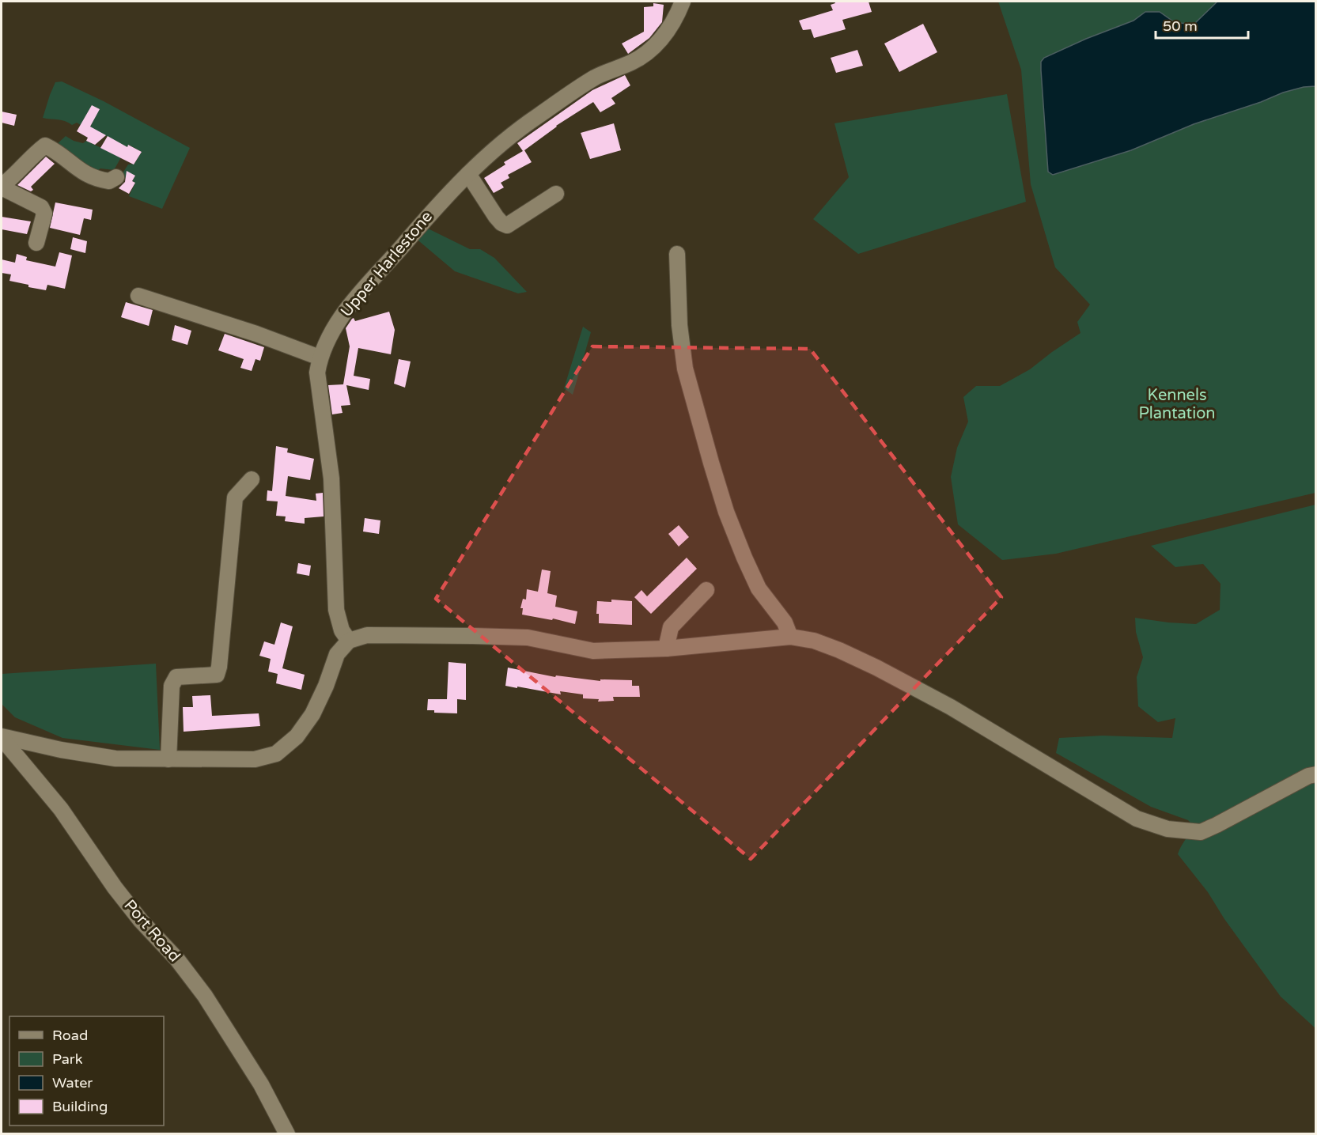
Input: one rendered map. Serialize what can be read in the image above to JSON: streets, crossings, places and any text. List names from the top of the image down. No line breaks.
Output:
{"streets":{"street":["Upper Harlestone","Port Road"]},"parks":["Kennels Plantation"],"legend":["Road","Park","Water","Building"],"scale_bar":"50 m"}
